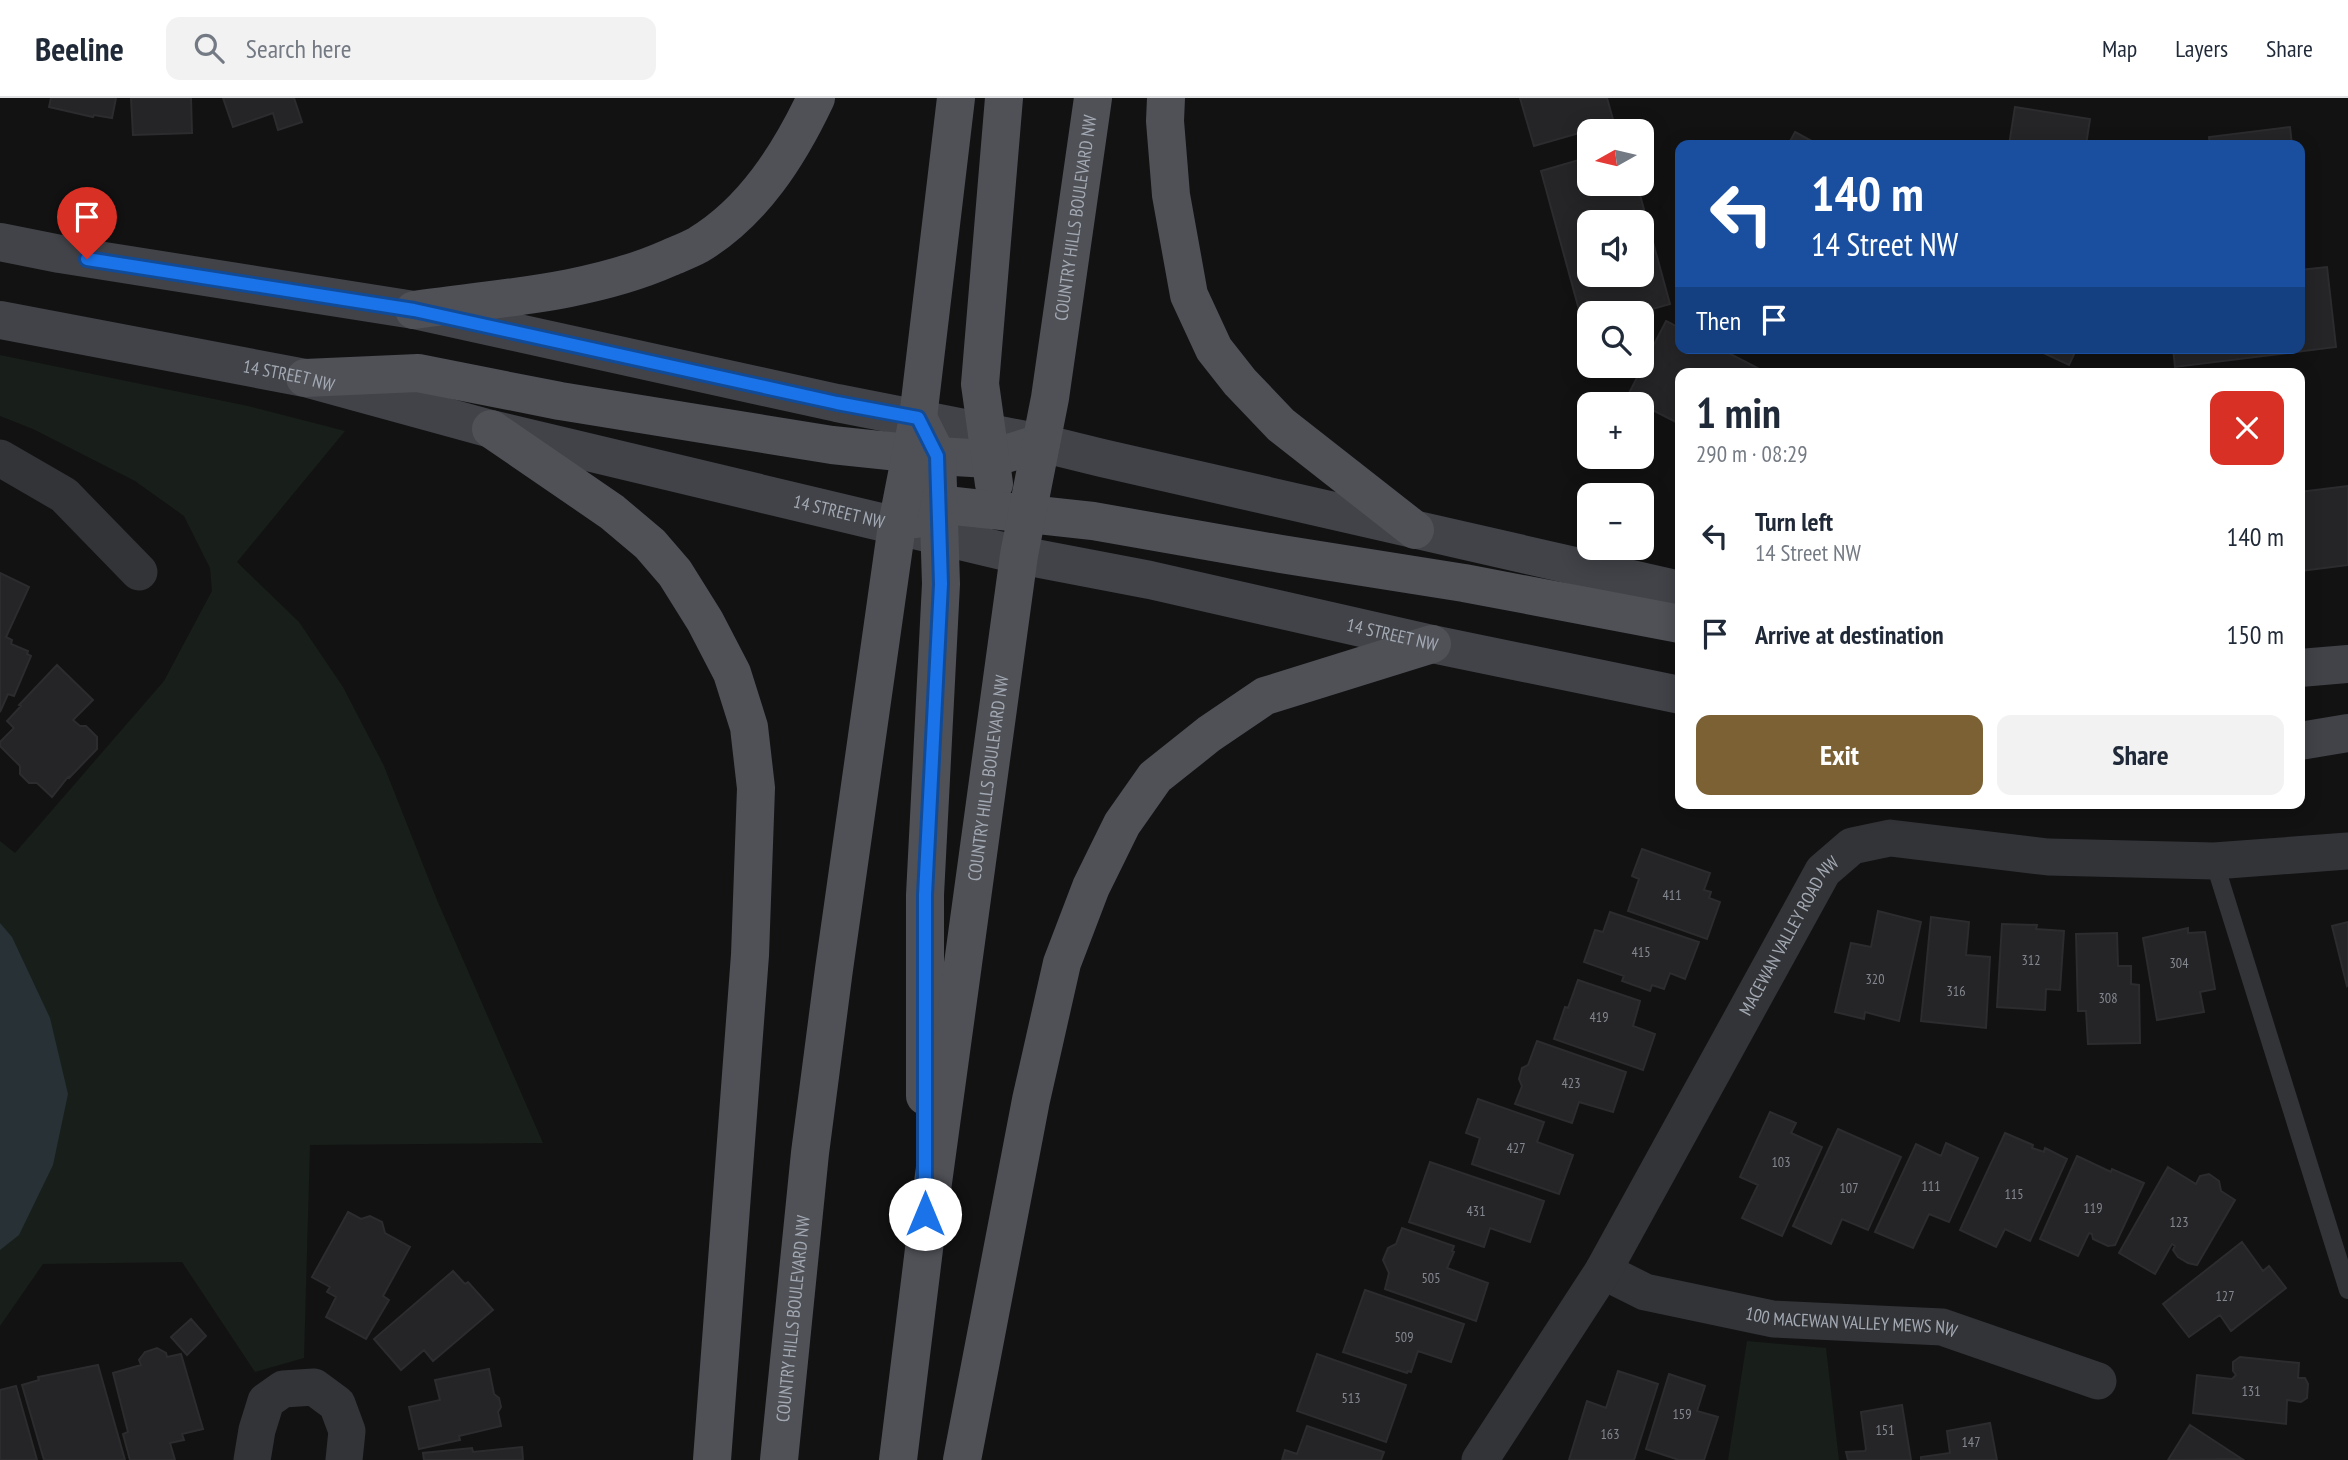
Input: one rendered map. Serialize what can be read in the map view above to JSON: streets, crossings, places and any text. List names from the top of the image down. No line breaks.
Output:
{"streets":{"main road":["COUNTRY HILLS BOULEVARD NW"],"street":["14 STREET NW","MACEWAN VALLEY ROAD NW","100 MACEWAN VALLEY MEWS NW"]},"crossings":[["COUNTRY HILLS BOULEVARD NW","14 STREET NW"],["MACEWAN VALLEY ROAD NW","100 MACEWAN VALLEY MEWS NW"]],"house_numbers":["411","415","312","304","320","316","308","419","423","427","103","111","107","115","119","431","123","505","127","509","131","513","159","151","163","147"],"north":"left","page":{"header":"Beeline","search":"Search here","nav":["Map","Layers","Share"],"map_buttons":["+","−"],"turn":["140 m","14 Street NW"],"then":"Then","heading":["1 min","290 m · 08:29"],"list":[{"name":"Turn left","note":"14 Street NW","value":"140 m"},{"name":"Arrive at destination","value":"150 m"}],"buttons":["Exit","Share"]}}
